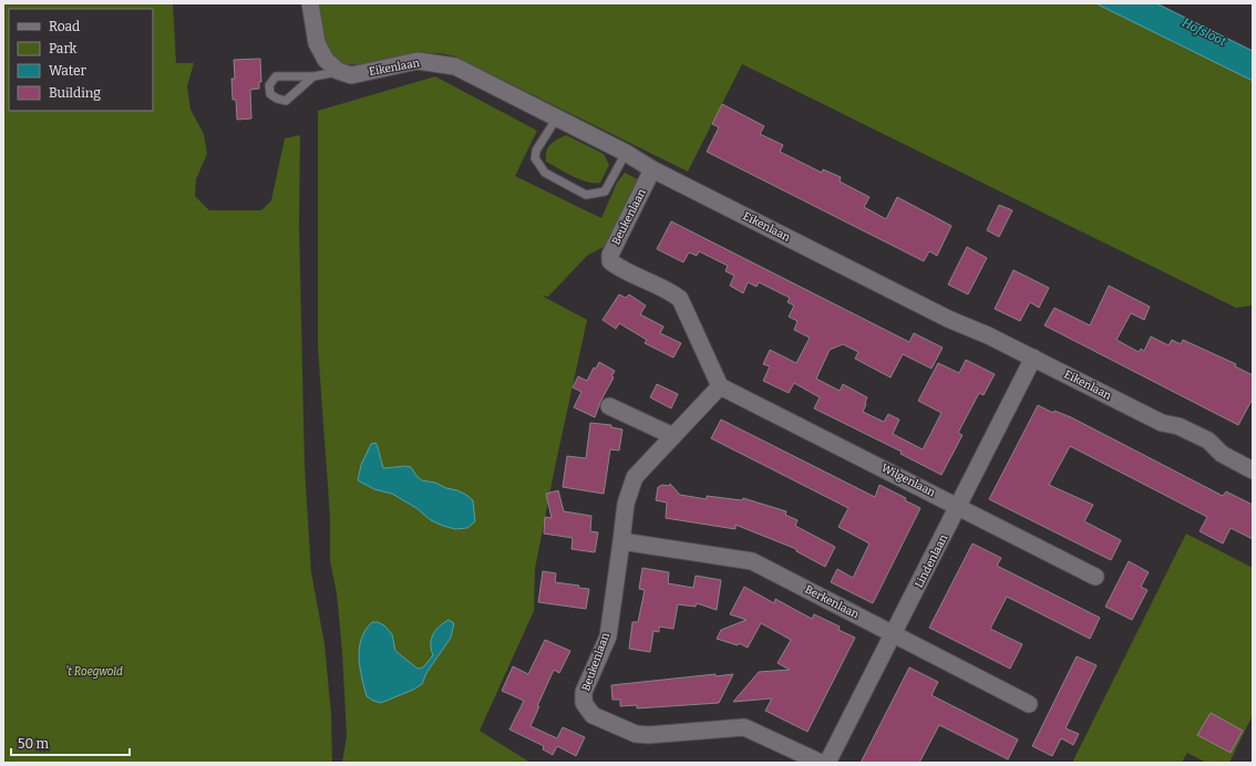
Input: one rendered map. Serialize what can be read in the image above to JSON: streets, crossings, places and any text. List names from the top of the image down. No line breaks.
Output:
{"streets":{"street":["Eikenlaan","Beukenlaan","Wilgenlaan","Lindenlaan","Berkenlaan"]},"crossings":[["Eikenlaan","Beukenlaan"],["Eikenlaan","Lindenlaan"],["Beukenlaan","Wilgenlaan"],["Beukenlaan","Berkenlaan"],["Wilgenlaan","Lindenlaan"],["Lindenlaan","Berkenlaan"]],"water":["Hofsloot"],"parks":["'t Roegwold"],"legend":["Road","Park","Water","Building"],"scale_bar":"50 m"}
